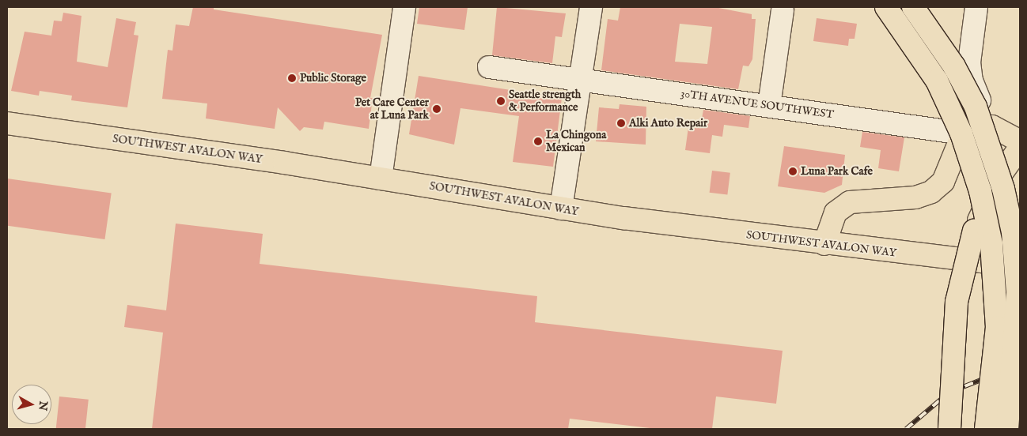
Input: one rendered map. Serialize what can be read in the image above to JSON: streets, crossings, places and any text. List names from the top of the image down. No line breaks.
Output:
{"streets":{"main road":["SOUTHWEST AVALON WAY"],"street":["30TH AVENUE SOUTHWEST"]},"places":["Public Storage","Seattle strength & Performance","Pet Care Center at Luna Park","Alki Auto Repair","La Chingona Mexican","Luna Park Cafe"],"north":"right"}
